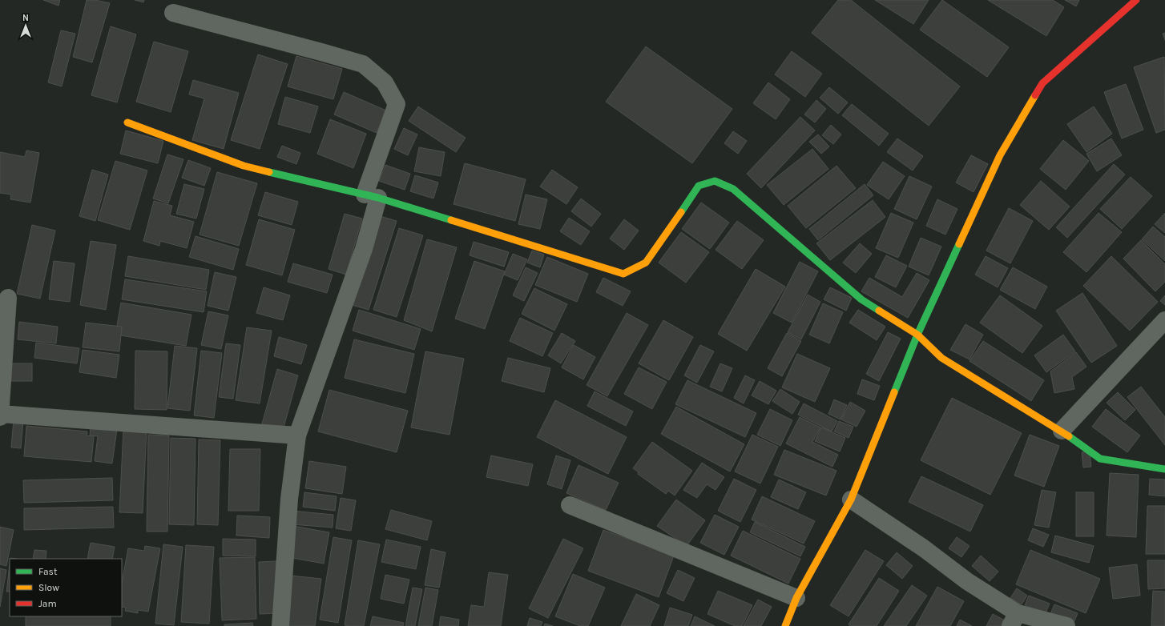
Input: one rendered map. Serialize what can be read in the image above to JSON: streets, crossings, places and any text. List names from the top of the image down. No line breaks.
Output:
{"legend":["Fast","Slow","Jam"],"north":"top"}
